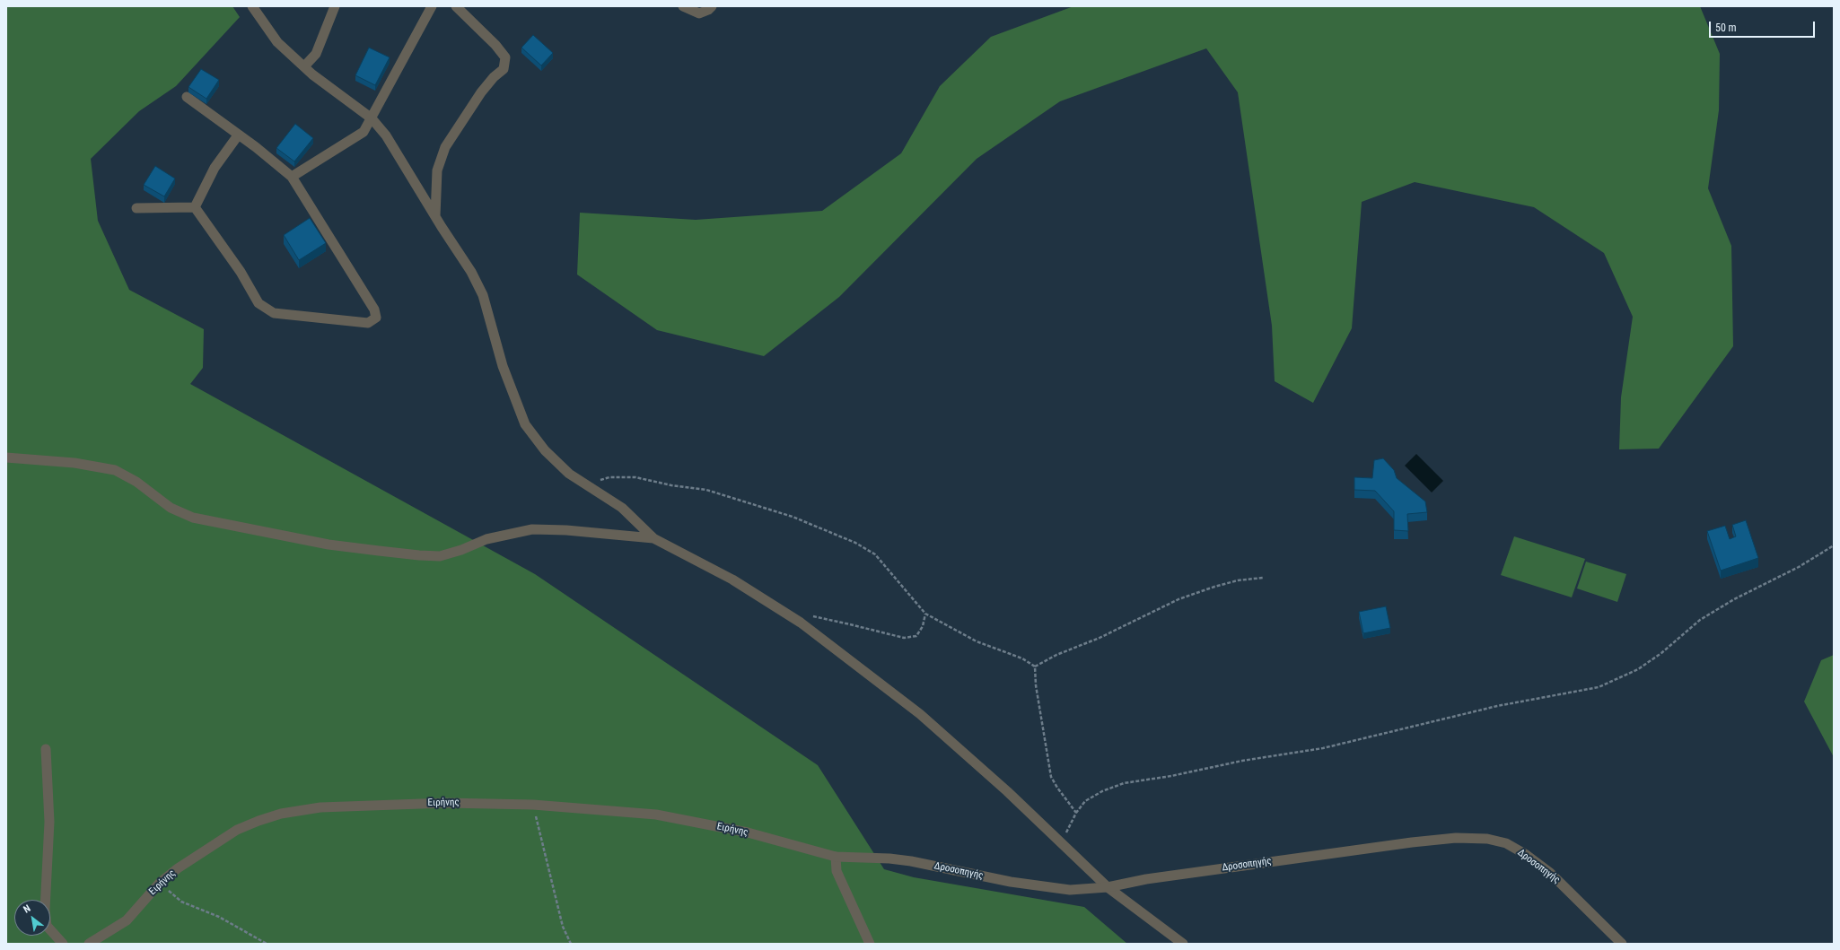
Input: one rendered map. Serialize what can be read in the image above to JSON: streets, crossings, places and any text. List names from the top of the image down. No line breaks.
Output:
{"streets":{"street":["Ειρήνης","Δροσοπηγής"]},"crossings":[["Ειρήνης","Δροσοπηγής"]],"scale_bar":"50 m","north":"top left"}
